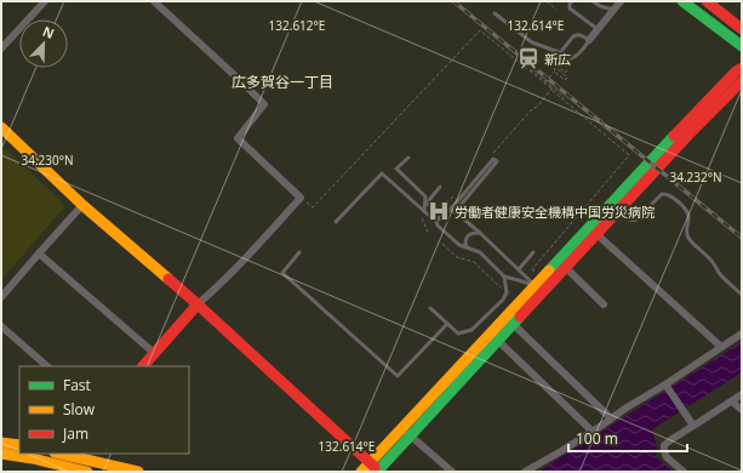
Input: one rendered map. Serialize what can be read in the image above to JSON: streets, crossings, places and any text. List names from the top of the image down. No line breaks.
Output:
{"districts":["広多賀谷一丁目"],"places":{"station":["新広"],"hospital":["労働者健康安全機構中国労災病院"]},"legend":["Fast","Slow","Jam"],"scale_bar":"100 m","north":"top right","coordinates":["132.612°E","132.614°E","34.230°N","34.232°N"]}
